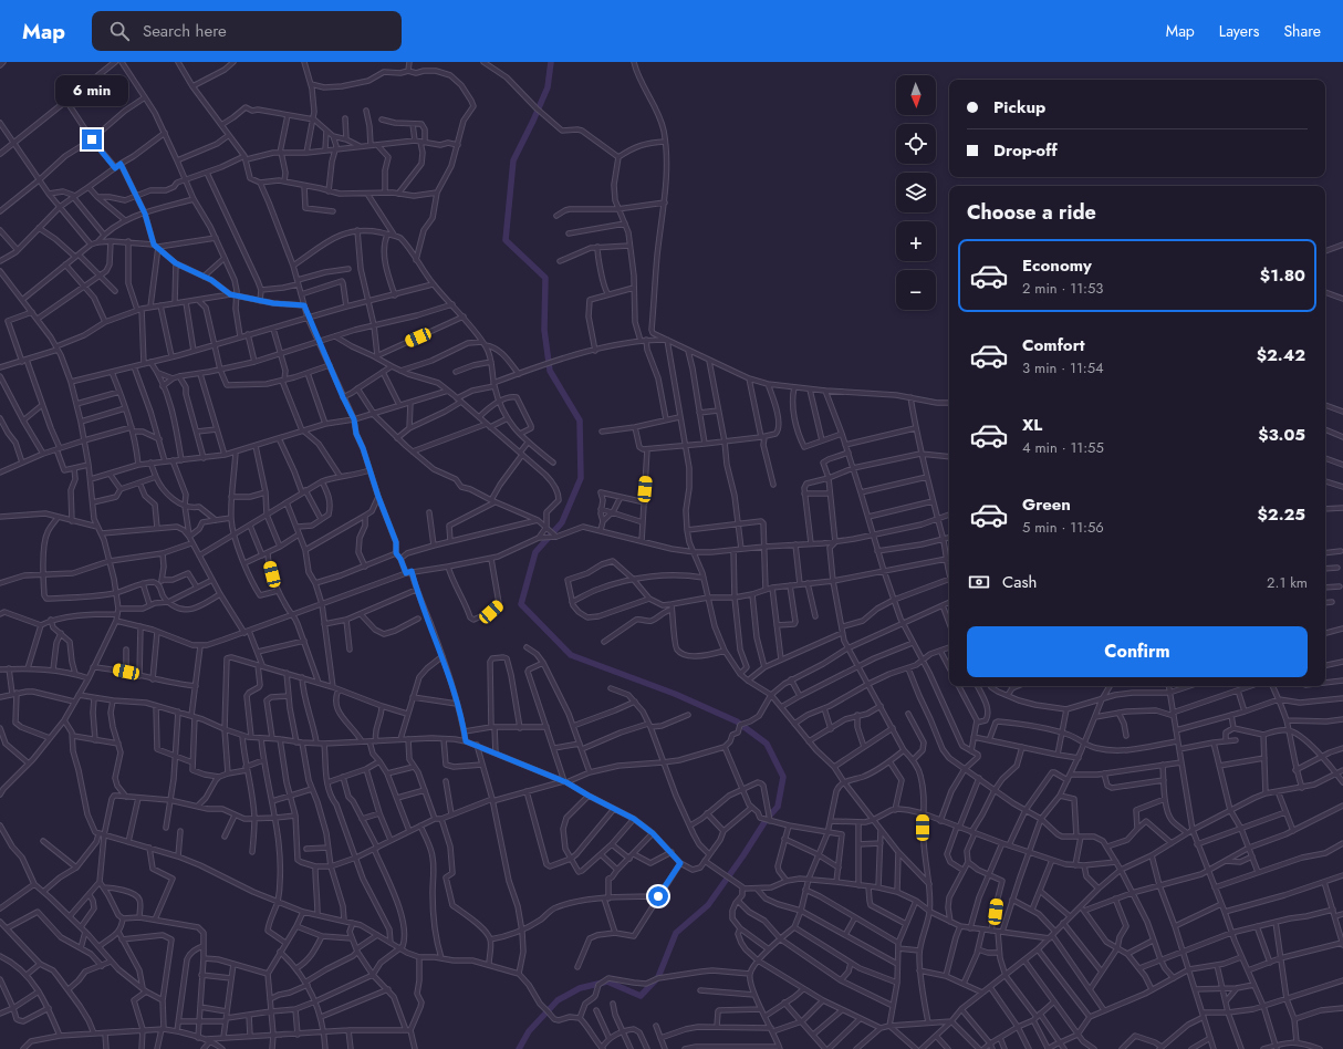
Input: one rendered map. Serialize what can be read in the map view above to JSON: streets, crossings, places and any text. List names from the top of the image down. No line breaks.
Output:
{"north":"bottom","page":{"header":"Map","search":"Search here","nav":["Map","Layers","Share"],"map_buttons":["+","−"],"bubble":"6 min","banner":["Pickup","Drop-off"],"heading":"Choose a ride","list":[{"name":"Economy","note":"2 min · 11:53","value":"$1.80"},{"name":"Comfort","note":"3 min · 11:54","value":"$2.42"},{"name":"XL","note":"4 min · 11:55","value":"$3.05"},{"name":"Green","note":"5 min · 11:56","value":"$2.25"}],"pay":["Cash","2.1 km"],"buttons":"Confirm"}}
